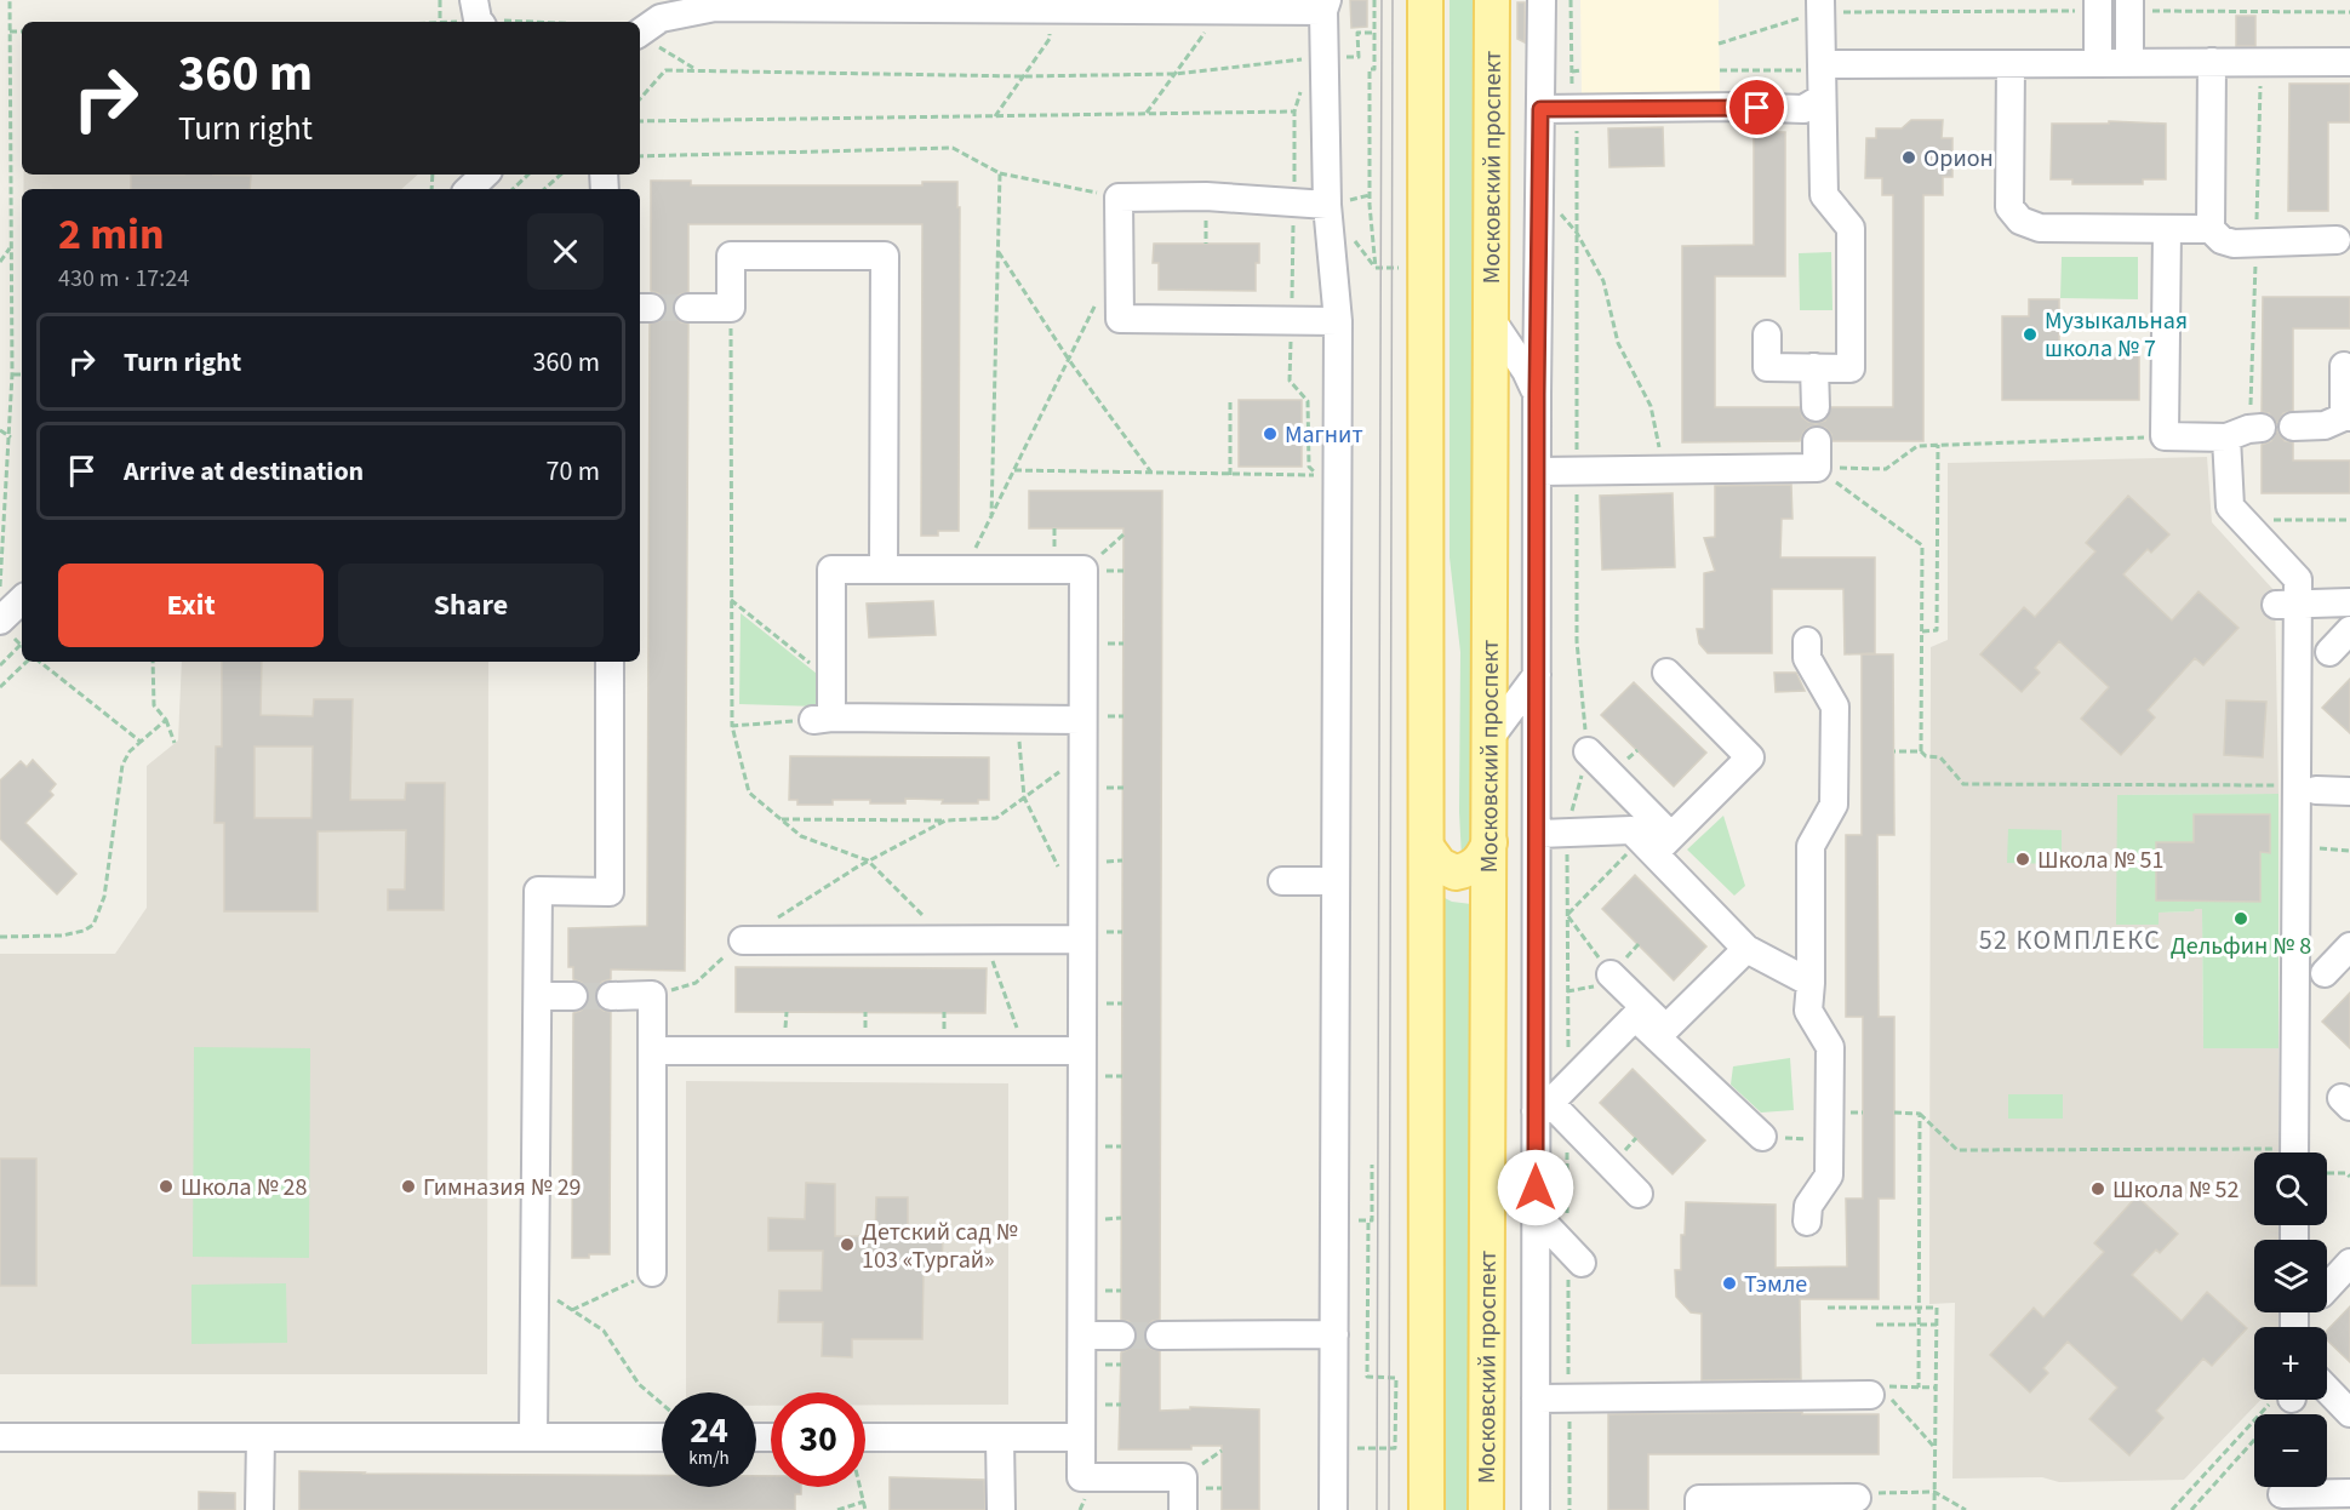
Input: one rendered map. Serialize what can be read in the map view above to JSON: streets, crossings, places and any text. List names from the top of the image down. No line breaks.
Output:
{"streets":{"main road":["Московский проспект"]},"districts":["52 КОМПЛЕКС"],"places":["Орион","Музыкальная школа № 7","Магнит","Школа № 51","Дельфин № 8","Школа № 28","Гимназия № 29","Школа № 52","Детский сад № 103 «Тургай»","Тэмле"],"page":{"turn":["360 m","Turn right"],"heading":["2 min","430 m · 17:24"],"list":[{"name":"Turn right","value":"360 m"},{"name":"Arrive at destination","value":"70 m"}],"buttons":["Exit","Share"],"map_buttons":["+","−"],"speed":"24 km/h","limit":"30"}}
